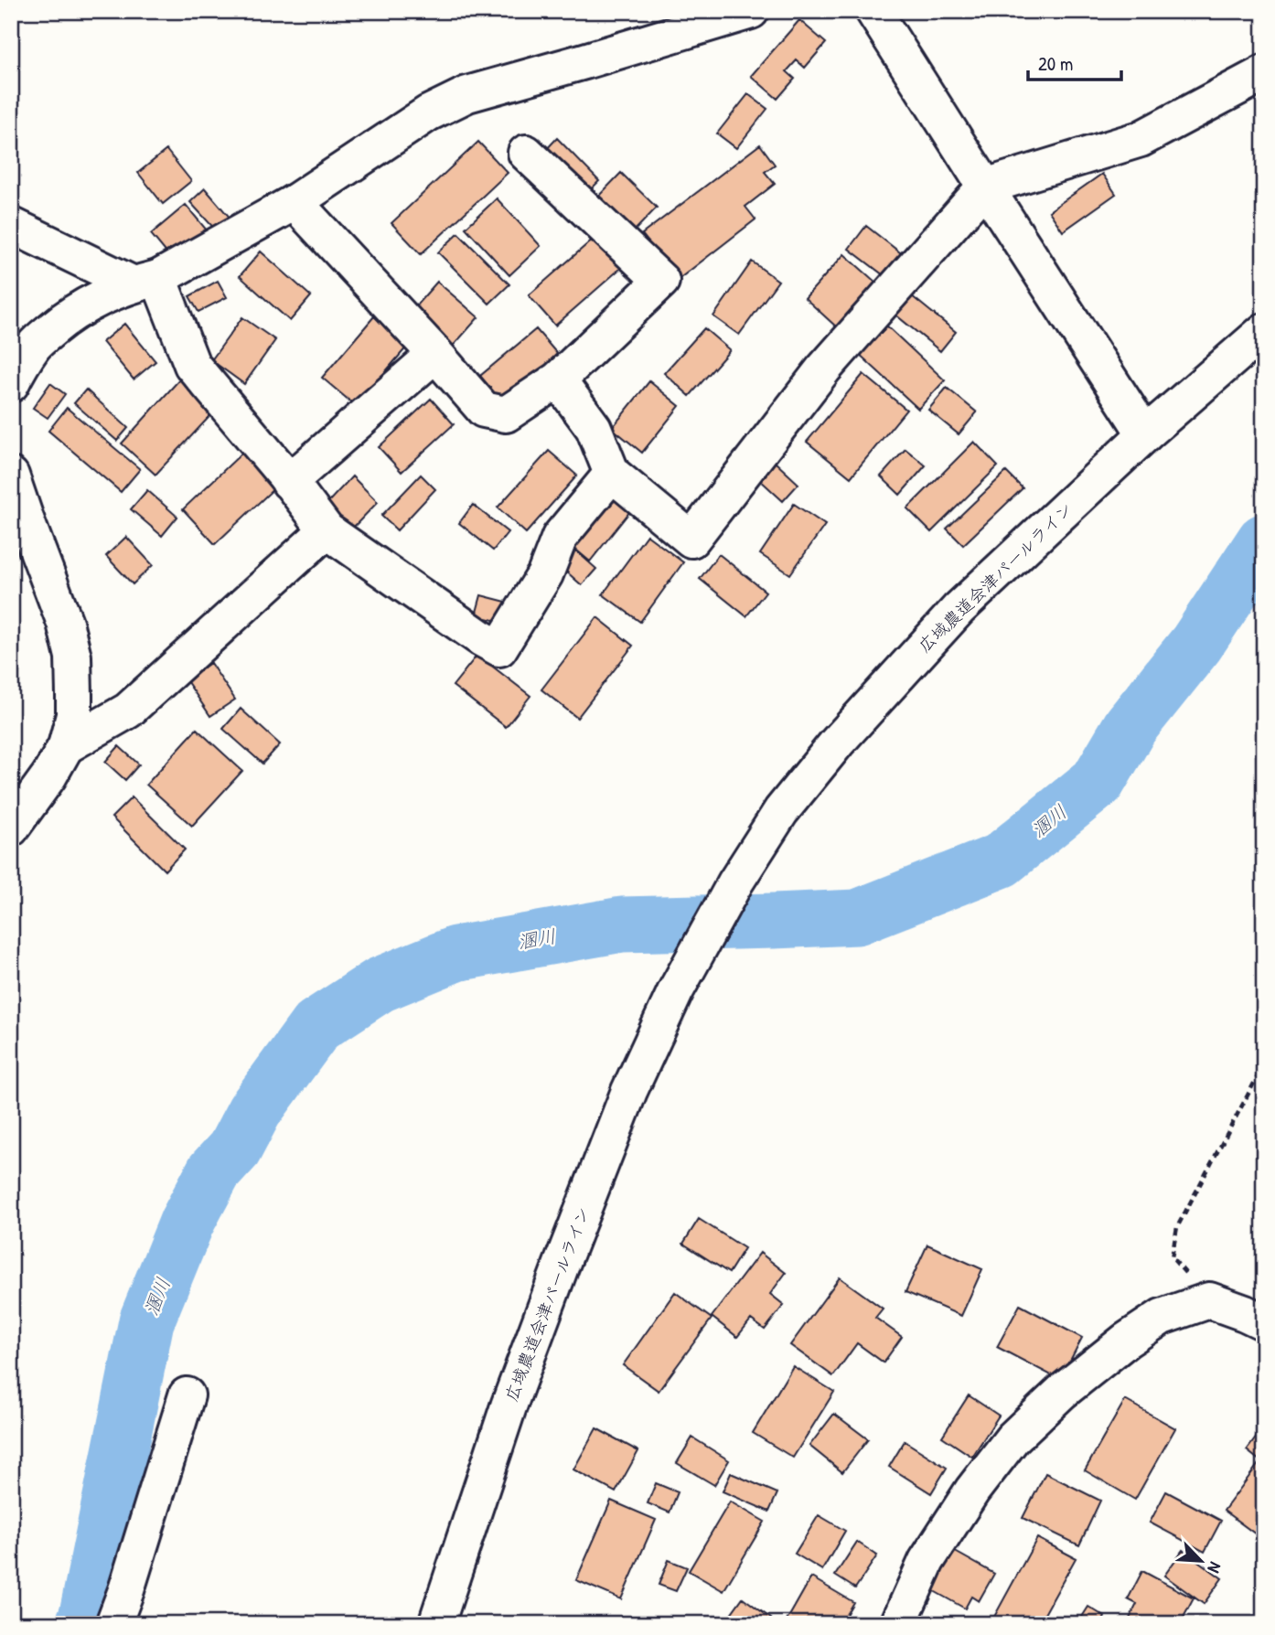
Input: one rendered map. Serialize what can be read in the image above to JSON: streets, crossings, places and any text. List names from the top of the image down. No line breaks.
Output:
{"streets":{"street":["広域農道会津パールライン"]},"water":["溷川"],"scale_bar":"20 m","north":"bottom right"}
